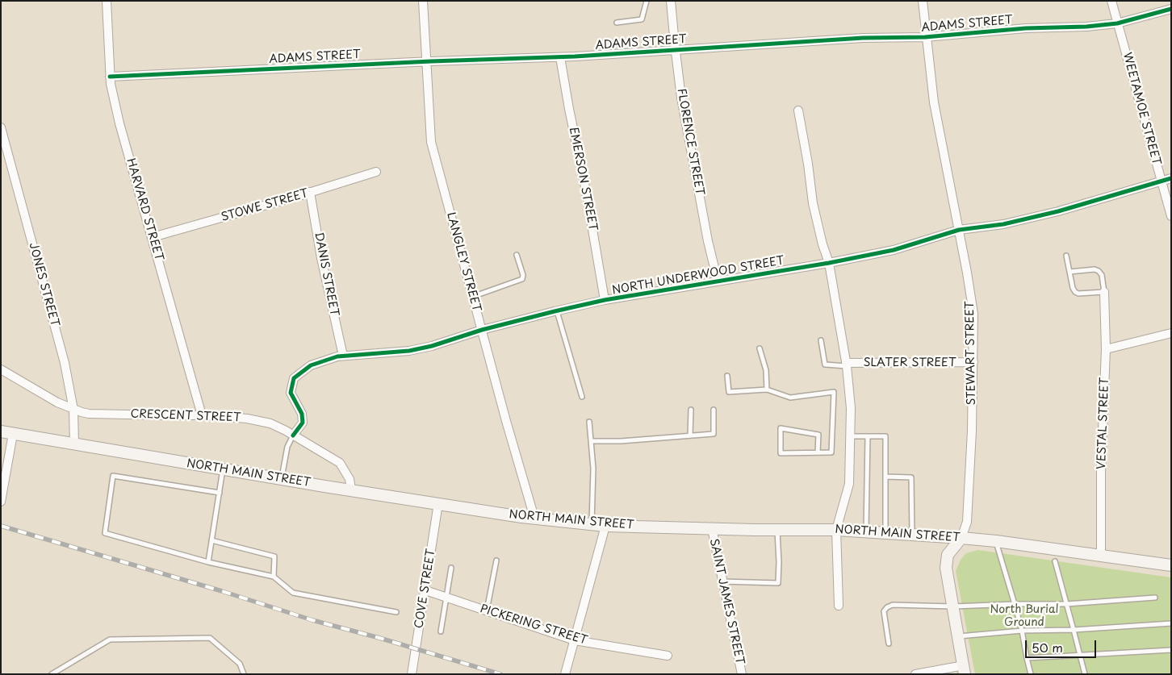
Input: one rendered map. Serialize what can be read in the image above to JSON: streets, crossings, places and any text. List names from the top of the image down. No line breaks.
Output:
{"streets":{"main road":["NORTH MAIN STREET"],"street":["ADAMS STREET","WEETAMOE STREET","FLORENCE STREET","EMERSON STREET","STOWE STREET","HARVARD STREET","LANGLEY STREET","DANIS STREET","NORTH UNDERWOOD STREET","JONES STREET","STEWART STREET","SLATER STREET","CRESCENT STREET","VESTAL STREET","COVE STREET","SAINT JAMES STREET","PICKERING STREET"]},"crossings":[["ADAMS STREET","WEETAMOE STREET"],["ADAMS STREET","FLORENCE STREET"],["ADAMS STREET","EMERSON STREET"],["ADAMS STREET","HARVARD STREET"],["ADAMS STREET","LANGLEY STREET"],["ADAMS STREET","STEWART STREET"],["WEETAMOE STREET","NORTH UNDERWOOD STREET"],["FLORENCE STREET","NORTH UNDERWOOD STREET"],["EMERSON STREET","NORTH UNDERWOOD STREET"],["STOWE STREET","HARVARD STREET"],["STOWE STREET","DANIS STREET"],["HARVARD STREET","CRESCENT STREET"],["LANGLEY STREET","NORTH UNDERWOOD STREET"],["LANGLEY STREET","NORTH MAIN STREET"],["DANIS STREET","NORTH UNDERWOOD STREET"],["NORTH UNDERWOOD STREET","STEWART STREET"],["NORTH UNDERWOOD STREET","CRESCENT STREET"],["JONES STREET","CRESCENT STREET"],["JONES STREET","NORTH MAIN STREET"],["STEWART STREET","SLATER STREET"],["STEWART STREET","NORTH MAIN STREET"],["CRESCENT STREET","NORTH MAIN STREET"],["VESTAL STREET","NORTH MAIN STREET"],["NORTH MAIN STREET","COVE STREET"],["NORTH MAIN STREET","SAINT JAMES STREET"],["COVE STREET","PICKERING STREET"]],"parks":["North Burial Ground"],"scale_bar":"50 m"}
